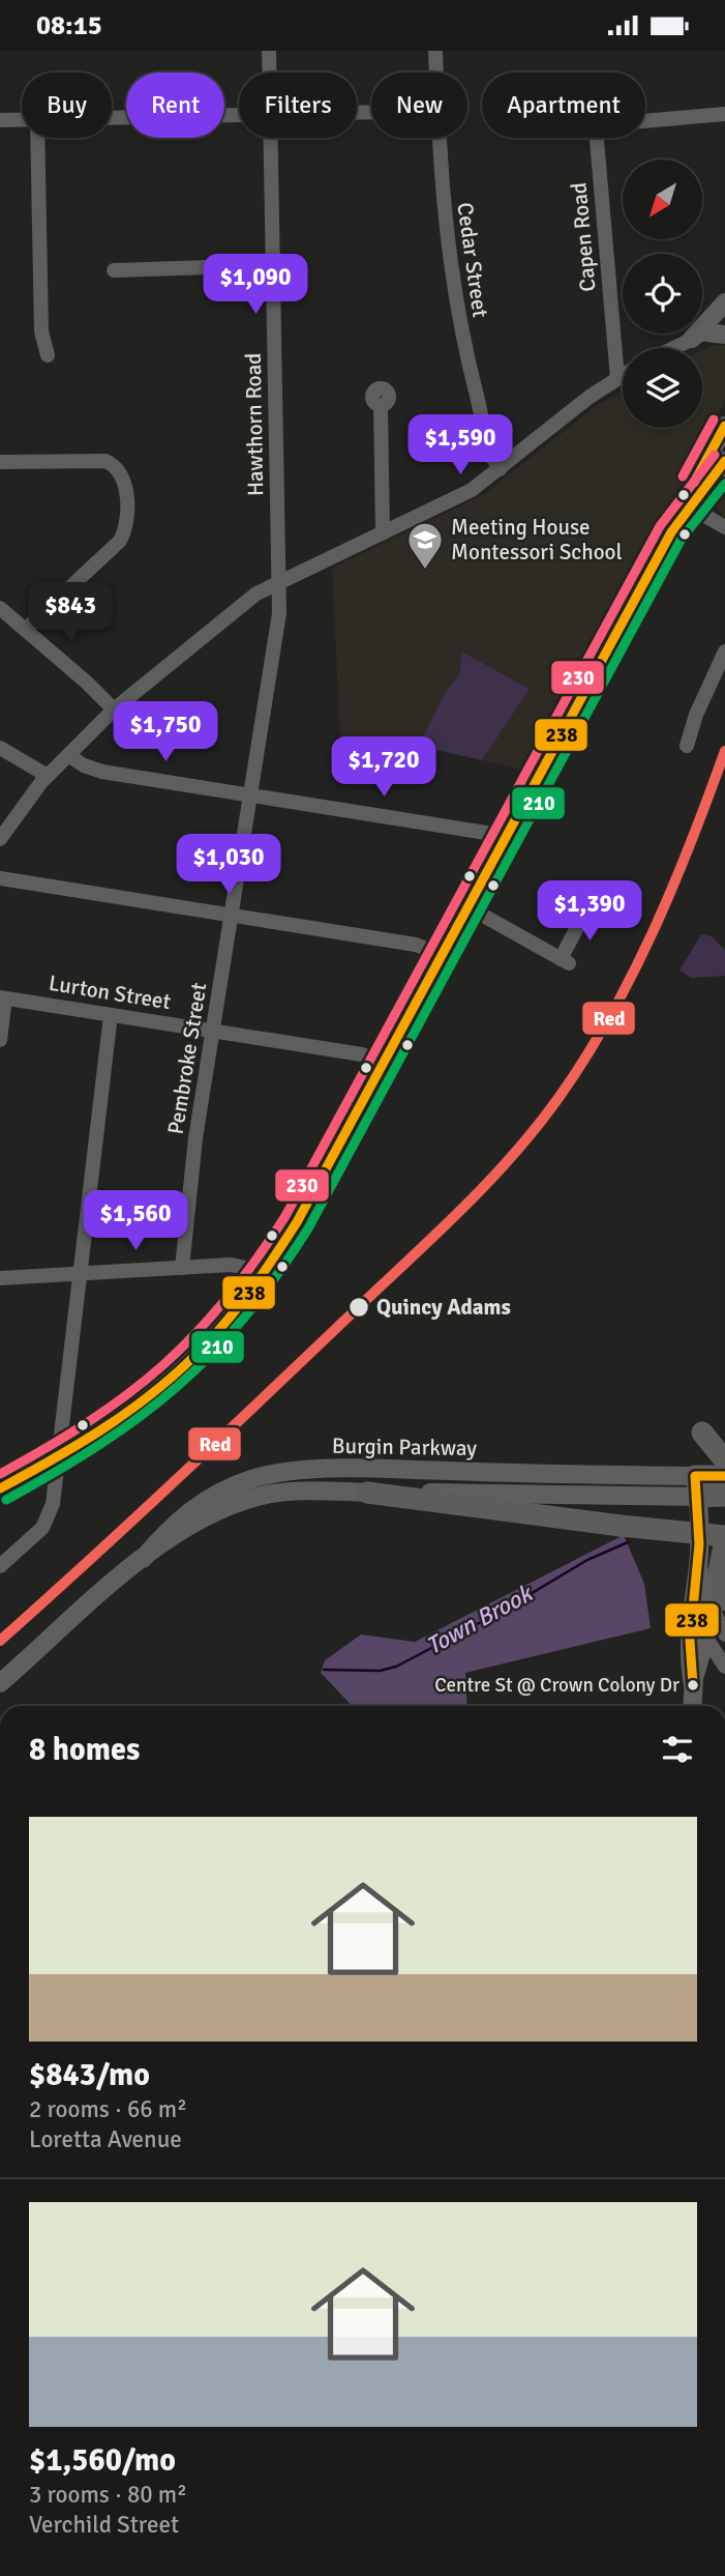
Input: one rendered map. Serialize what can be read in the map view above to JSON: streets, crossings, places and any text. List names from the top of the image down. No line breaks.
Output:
{"streets":{"main road":["Burgin Parkway"],"street":["Capen Road","Cedar Street","Hawthorn Road","Lurton Street","Pembroke Street"]},"crossings":[["Hawthorn Road","Pembroke Street"],["Lurton Street","Pembroke Street"]],"water":["Town Brook"],"places":{"school or university":["Meeting House Montessori School"],"other":["Quincy Adams","Centre St @ Crown Colony Dr"]},"lines":["transit line 230","transit line 238","transit line 210","transit line Red"],"north":"bottom left","page":{"status":"08:15","chip":["Buy","Rent","Filters","New","Apartment"],"price":["$1,090","$1,590","$843","$1,750","$1,720","$1,030","$1,390","$1,560"],"heading":"8 homes","list":[{"name":"$843/mo","note":"2 rooms · 66 m² · Loretta Avenue"},{"name":"$1,560/mo","note":"3 rooms · 80 m² · Verchild Street"}]}}
